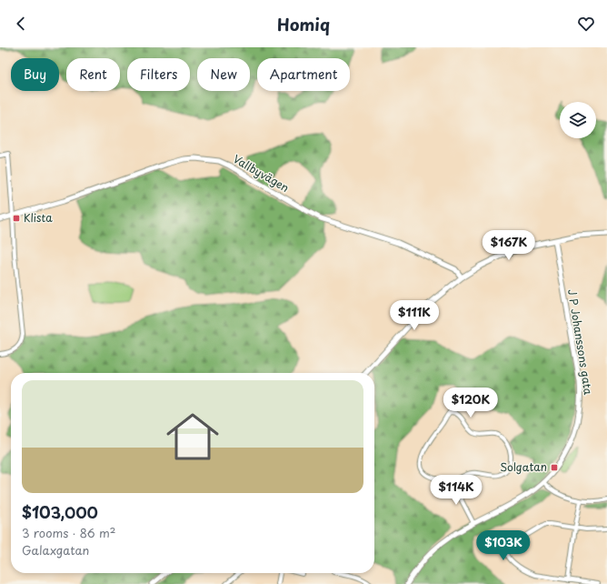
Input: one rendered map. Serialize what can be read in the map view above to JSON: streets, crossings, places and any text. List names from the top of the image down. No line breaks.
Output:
{"streets":{"street":["Vallbyvägen","J P Johanssons gata"]},"places":{"transit":["Klista","Solgatan"]},"page":{"header":"Homiq","chip":["Buy","Rent","Filters","New","Apartment"],"price":["$167K","$111K","$120K","$114K","$103K"],"list":[{"name":"$103,000","note":"3 rooms · 86 m² · Galaxgatan"}]}}
